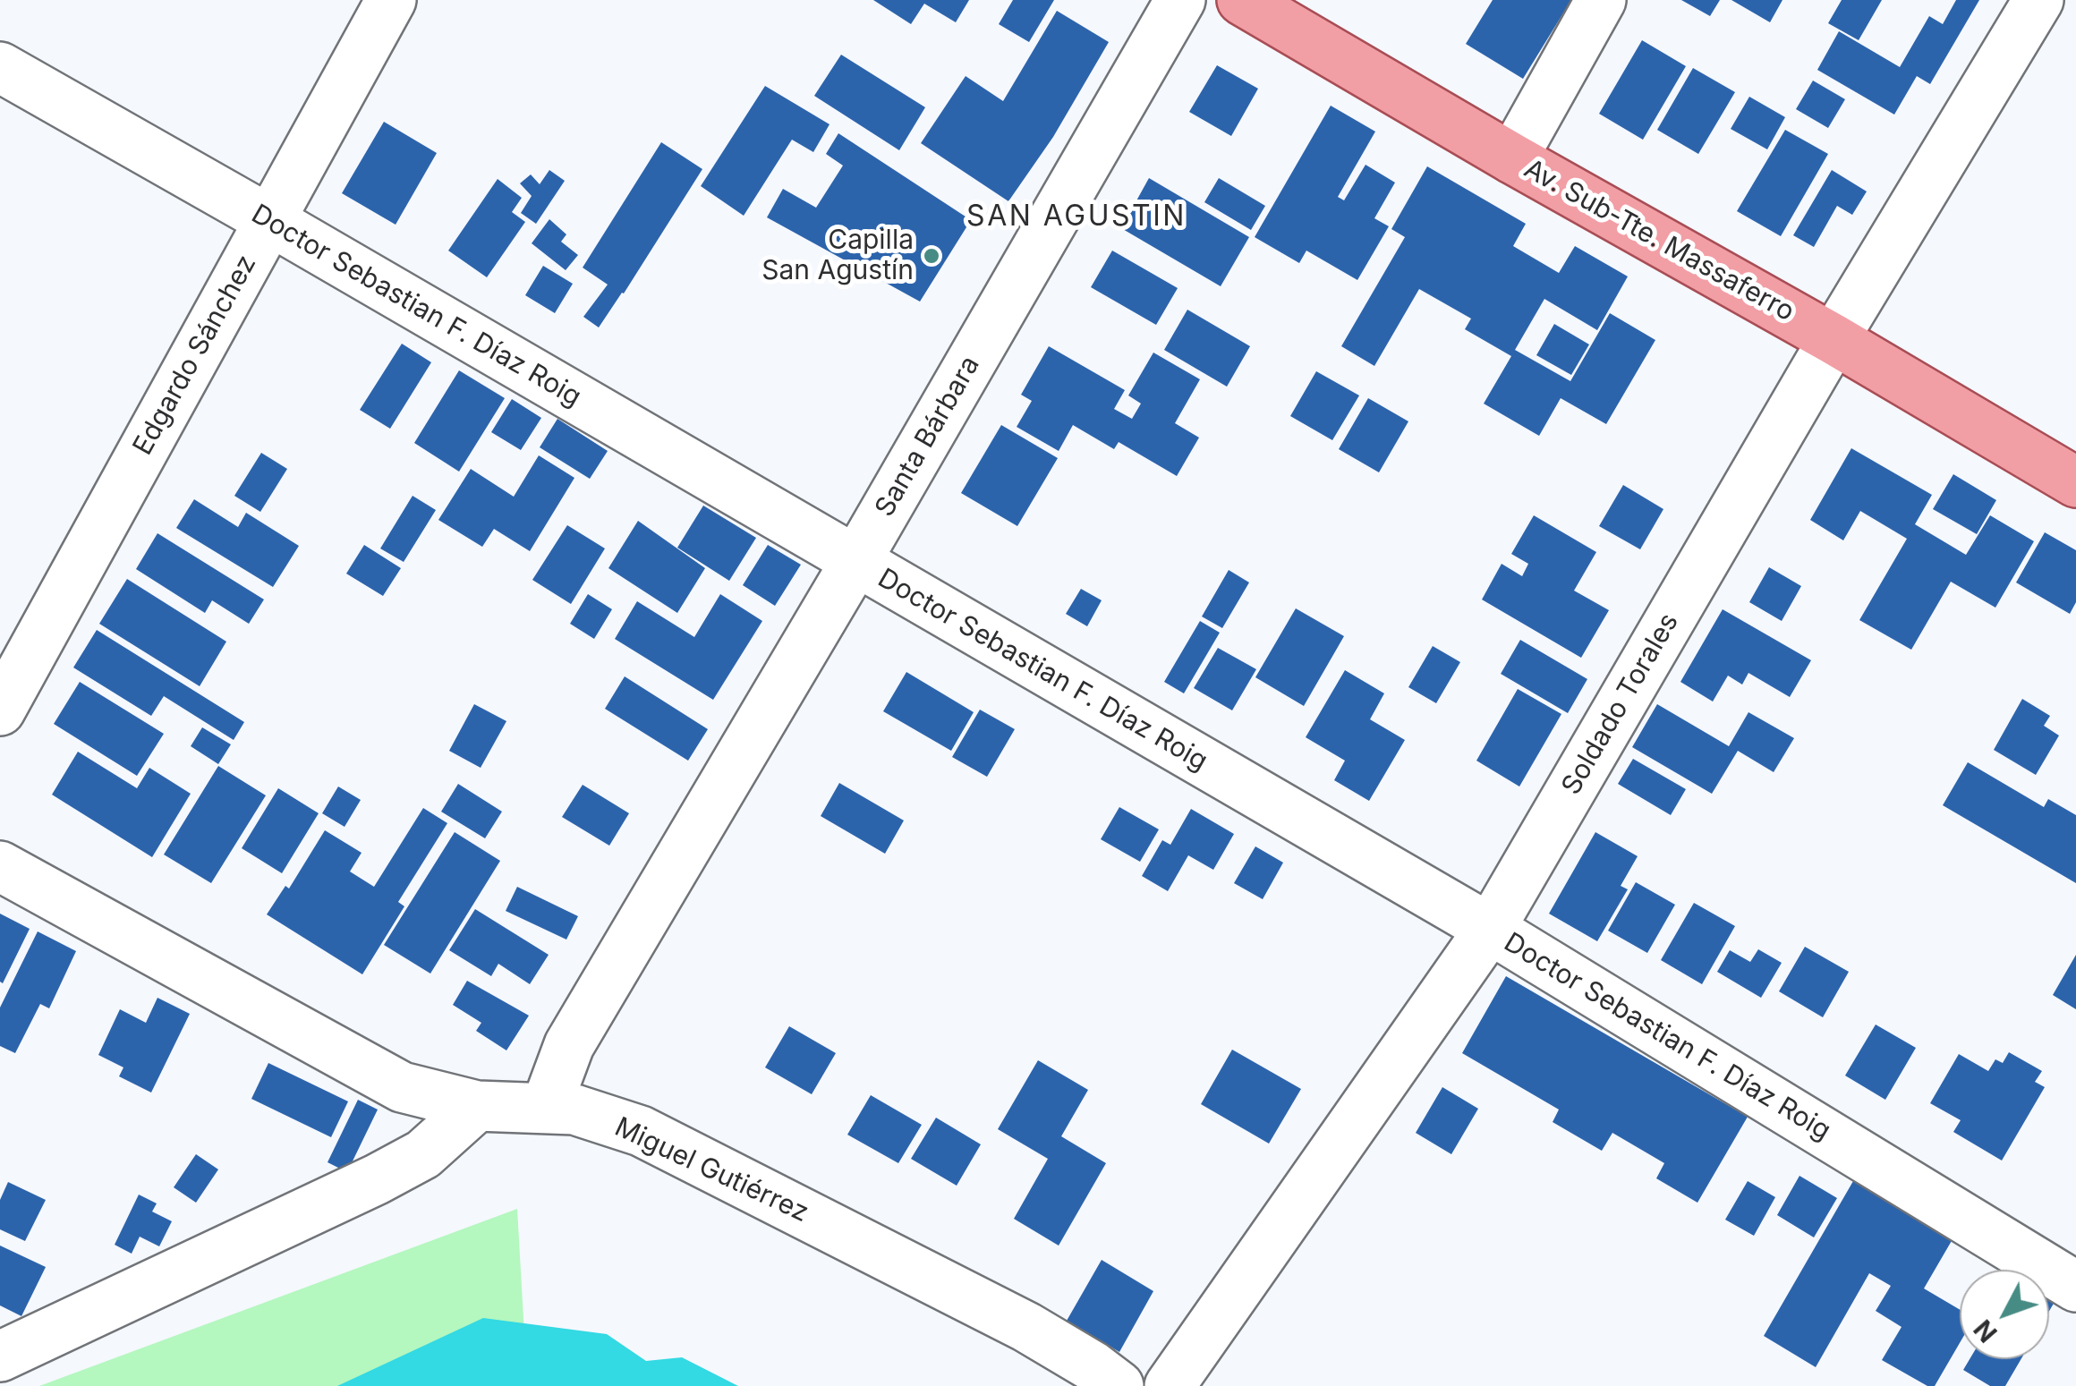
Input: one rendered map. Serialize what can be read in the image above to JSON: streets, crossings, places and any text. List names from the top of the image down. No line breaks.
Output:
{"streets":{"main road":["Av. Sub-Tte. Massaferro"],"street":["Doctor Sebastian F. Díaz Roig","Edgardo Sánchez","Santa Bárbara","Soldado Torales","Miguel Gutiérrez"]},"crossings":[["Av. Sub-Tte. Massaferro","Soldado Torales"],["Doctor Sebastian F. Díaz Roig","Edgardo Sánchez"],["Doctor Sebastian F. Díaz Roig","Santa Bárbara"],["Doctor Sebastian F. Díaz Roig","Soldado Torales"],["Santa Bárbara","Miguel Gutiérrez"]],"districts":["SAN AGUSTIN"],"places":["Capilla San Agustín"],"north":"bottom left"}
